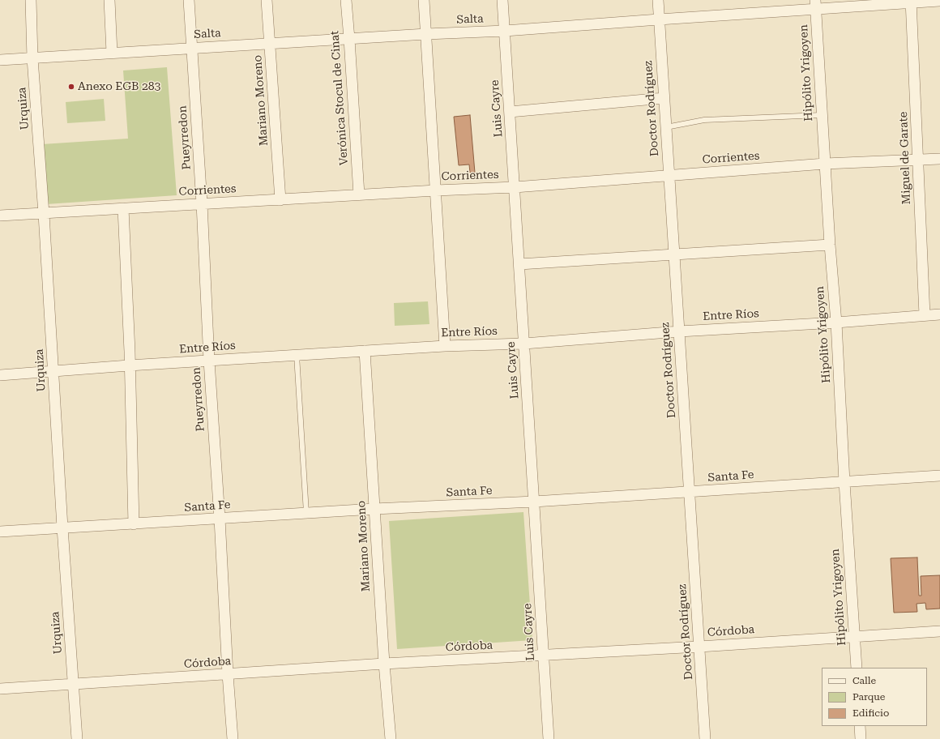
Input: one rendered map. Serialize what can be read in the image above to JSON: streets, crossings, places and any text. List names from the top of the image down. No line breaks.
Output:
{"streets":{"street":["Salta","Hipólito Yrigoyen","Verónica Stocul de Cinat","Mariano Moreno","Urquiza","Luis Cayre","Doctor Rodríguez","Pueyrredon","Corrientes","Miguel de Garate","Entre Ríos","Santa Fe","Córdoba"]},"crossings":[["Salta","Hipólito Yrigoyen"],["Salta","Verónica Stocul de Cinat"],["Salta","Mariano Moreno"],["Salta","Urquiza"],["Salta","Luis Cayre"],["Salta","Doctor Rodríguez"],["Salta","Pueyrredon"],["Salta","Miguel de Garate"],["Hipólito Yrigoyen","Corrientes"],["Hipólito Yrigoyen","Entre Ríos"],["Hipólito Yrigoyen","Santa Fe"],["Hipólito Yrigoyen","Córdoba"],["Verónica Stocul de Cinat","Corrientes"],["Mariano Moreno","Corrientes"],["Mariano Moreno","Entre Ríos"],["Mariano Moreno","Santa Fe"],["Mariano Moreno","Córdoba"],["Urquiza","Corrientes"],["Urquiza","Entre Ríos"],["Urquiza","Santa Fe"],["Urquiza","Córdoba"],["Luis Cayre","Corrientes"],["Luis Cayre","Entre Ríos"],["Luis Cayre","Santa Fe"],["Luis Cayre","Córdoba"],["Doctor Rodríguez","Corrientes"],["Doctor Rodríguez","Entre Ríos"],["Doctor Rodríguez","Santa Fe"],["Doctor Rodríguez","Córdoba"],["Pueyrredon","Corrientes"],["Pueyrredon","Entre Ríos"],["Pueyrredon","Santa Fe"],["Pueyrredon","Córdoba"],["Corrientes","Miguel de Garate"],["Miguel de Garate","Entre Ríos"]],"places":["Anexo EGB 283"],"legend":["Calle","Parque","Edificio"]}
